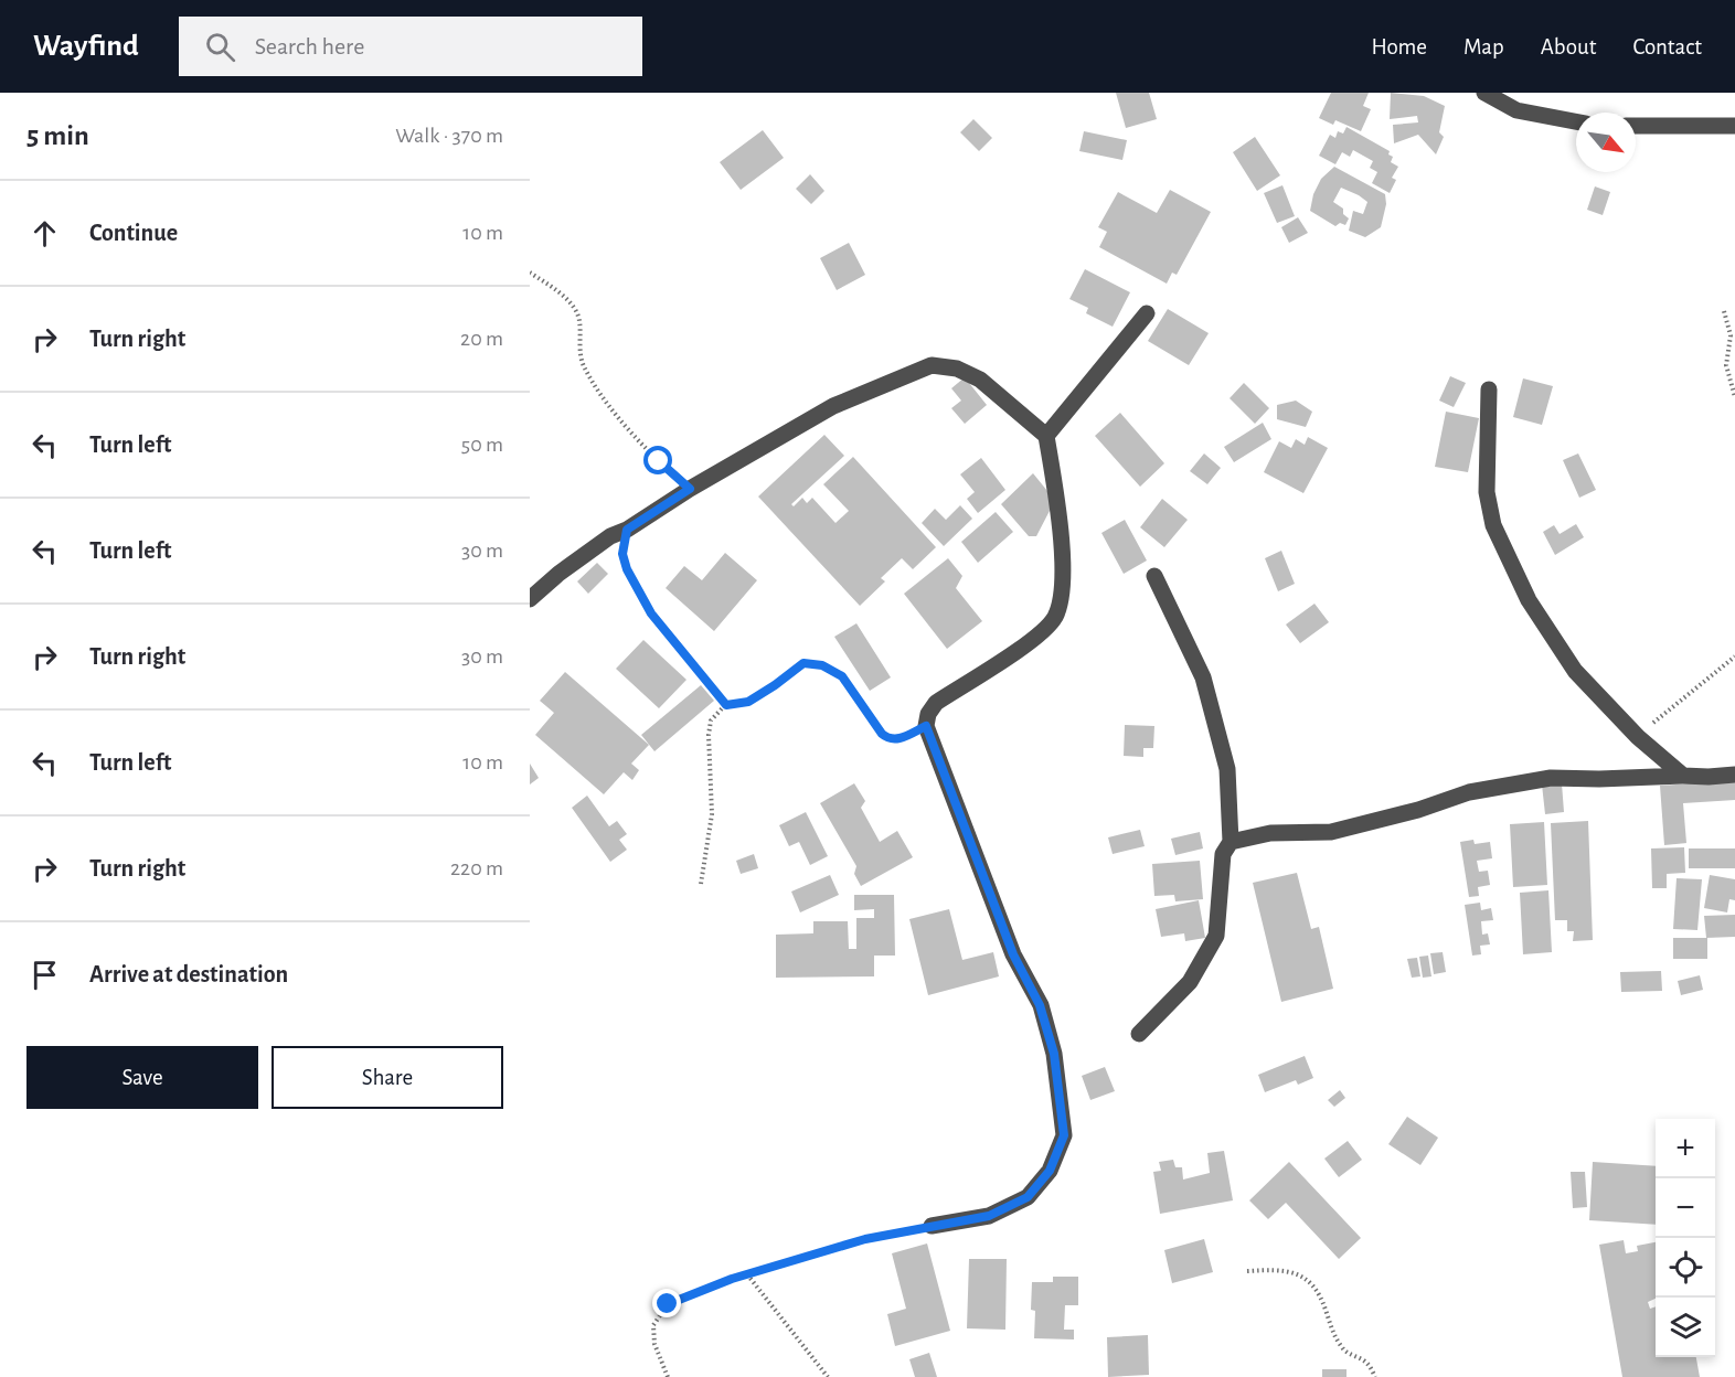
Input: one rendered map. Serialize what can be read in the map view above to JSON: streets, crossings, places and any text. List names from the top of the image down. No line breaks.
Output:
{"north":"bottom right","page":{"header":"Wayfind","search":"Search here","nav":["Home","Map","About","Contact"],"heading":["5 min","Walk · 370 m"],"list":[["Continue","10 m"],["Turn right","20 m"],["Turn left","50 m"],["Turn left","30 m"],["Turn right","30 m"],["Turn left","10 m"],["Turn right","220 m"],"Arrive at destination"],"buttons":["Save","Share"],"map_buttons":["+","−"]}}
